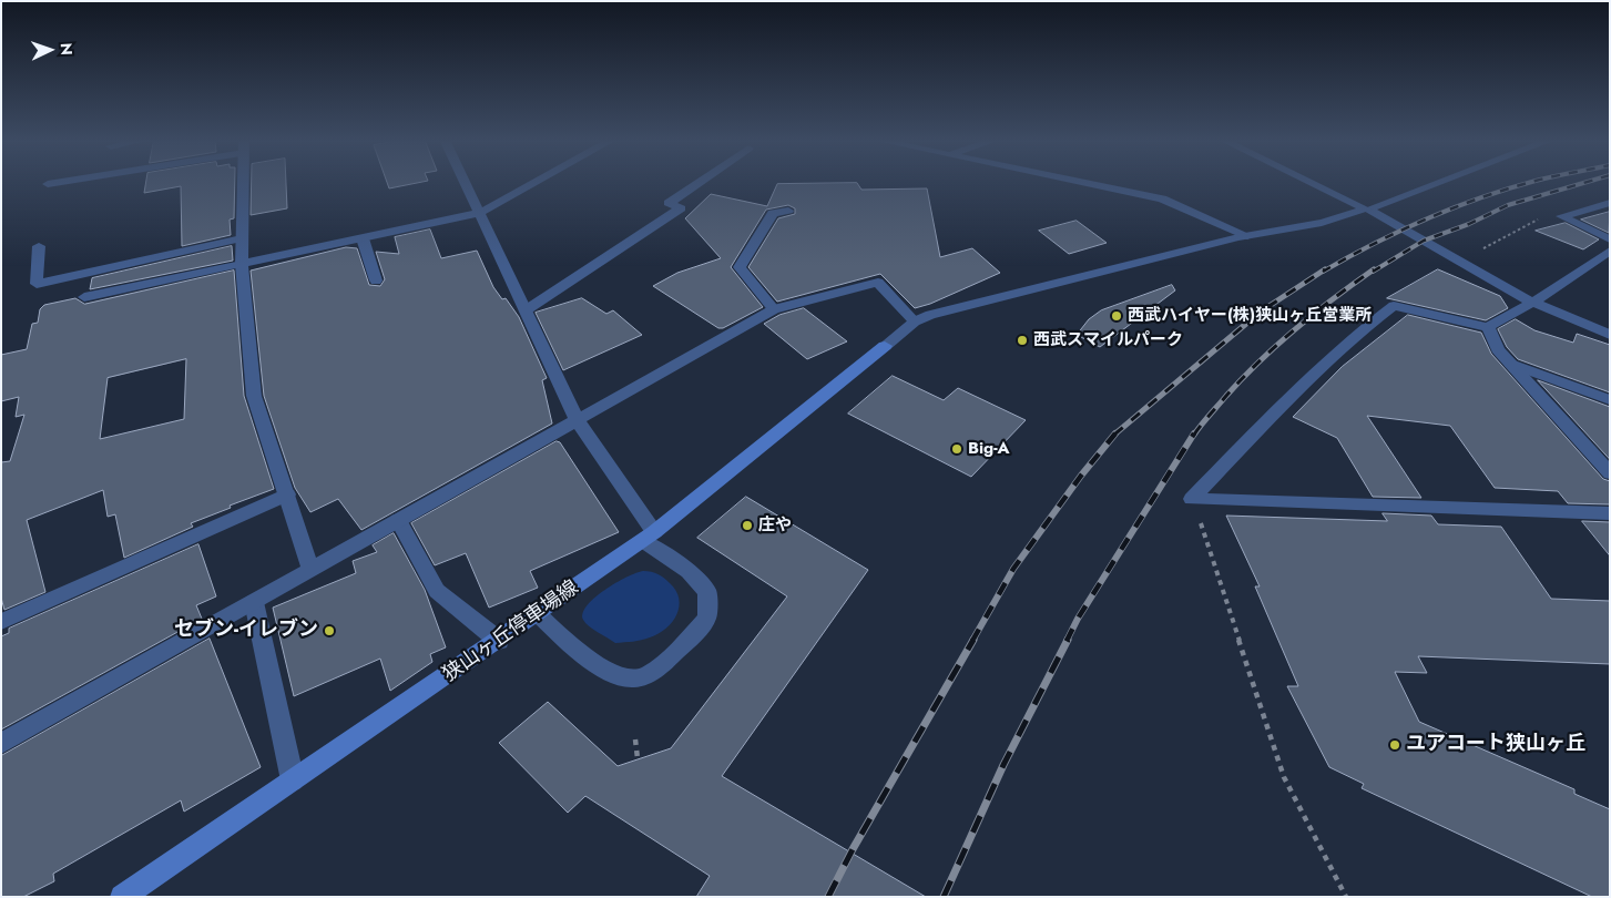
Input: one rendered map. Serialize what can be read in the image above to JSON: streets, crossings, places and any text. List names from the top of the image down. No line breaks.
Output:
{"streets":{"main road":["狭山ヶ丘停車場線"]},"places":["西武ハイヤー(株)狭山ヶ丘営業所","西武スマイルパーク","Big-A","庄や","セブン-イレブン","ユアコート狭山ヶ丘"],"north":"right"}
